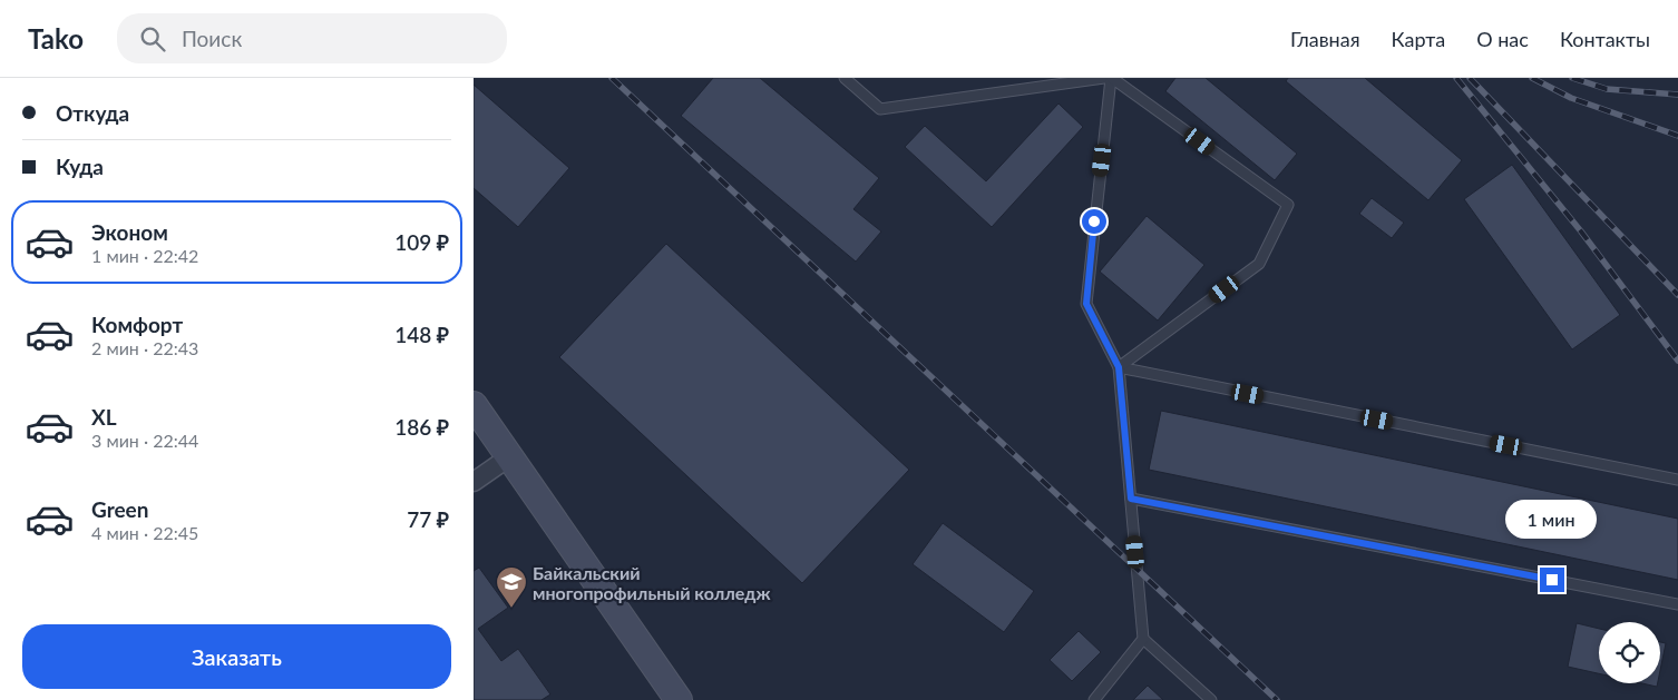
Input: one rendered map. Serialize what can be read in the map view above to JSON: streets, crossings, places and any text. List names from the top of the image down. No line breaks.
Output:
{"places":{"school or university":["Байкальский многопрофильный колледж"]},"page":{"header":"Tako","search":"Поиск","nav":["Главная","Карта","О нас","Контакты"],"banner":["Откуда","Куда"],"list":[{"name":"Эконом","note":"1 мин · 22:42","value":"109 ₽"},{"name":"Комфорт","note":"2 мин · 22:43","value":"148 ₽"},{"name":"XL","note":"3 мин · 22:44","value":"186 ₽"},{"name":"Green","note":"4 мин · 22:45","value":"77 ₽"}],"bubble":"1 мин","buttons":"Заказать"}}
